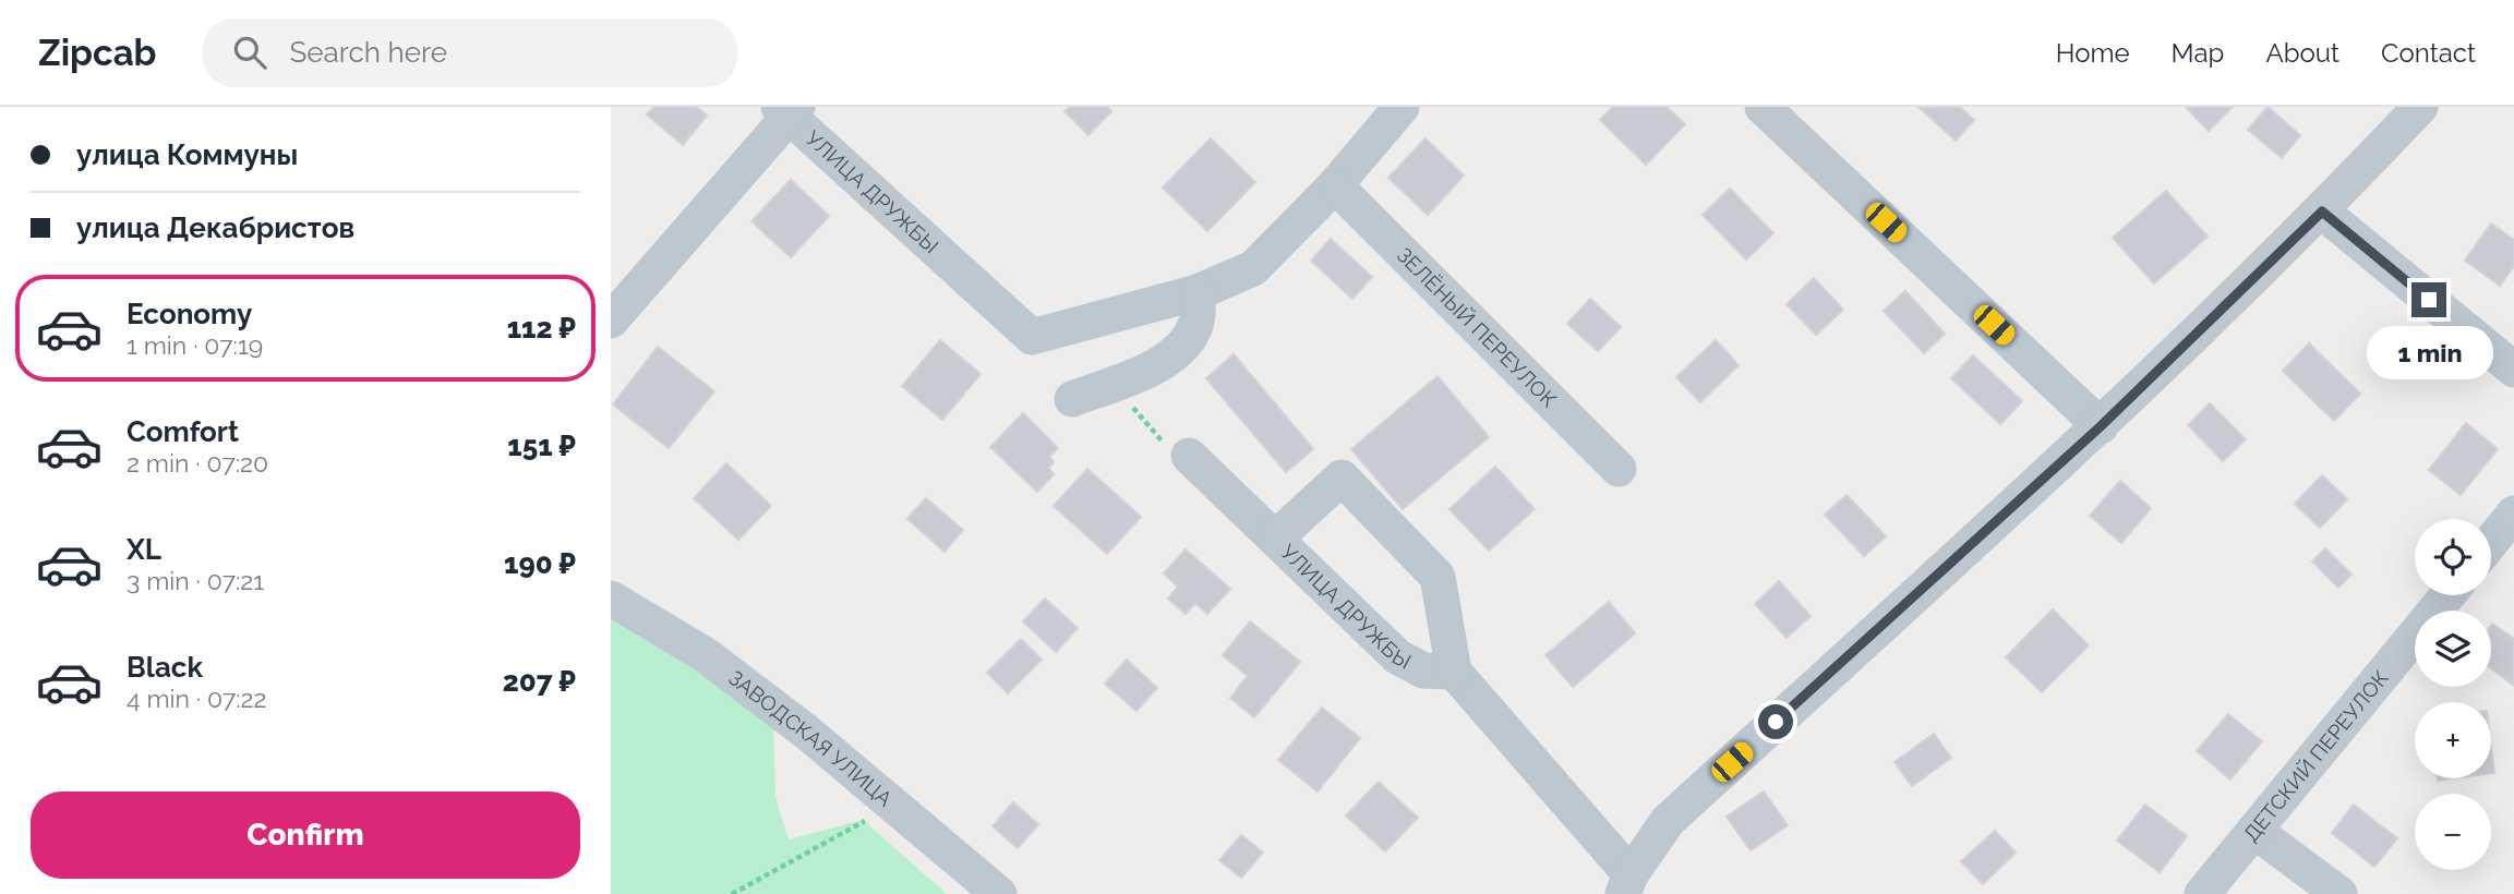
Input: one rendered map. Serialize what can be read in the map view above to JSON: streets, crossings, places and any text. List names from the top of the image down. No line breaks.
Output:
{"streets":{"street":["УЛИЦА ДРУЖБЫ","ЗЕЛЁНЫЙ ПЕРЕУЛОК","ЗАВОДСКАЯ УЛИЦА","ДЕТСКИЙ ПЕРЕУЛОК"]},"page":{"header":"Zipcab","search":"Search here","nav":["Home","Map","About","Contact"],"banner":["улица Коммуны","улица Декабристов"],"list":[{"name":"Economy","note":"1 min · 07:19","value":"112 ₽"},{"name":"Comfort","note":"2 min · 07:20","value":"151 ₽"},{"name":"XL","note":"3 min · 07:21","value":"190 ₽"},{"name":"Black","note":"4 min · 07:22","value":"207 ₽"}],"bubble":"1 min","map_buttons":["+","−"],"buttons":"Confirm"}}
